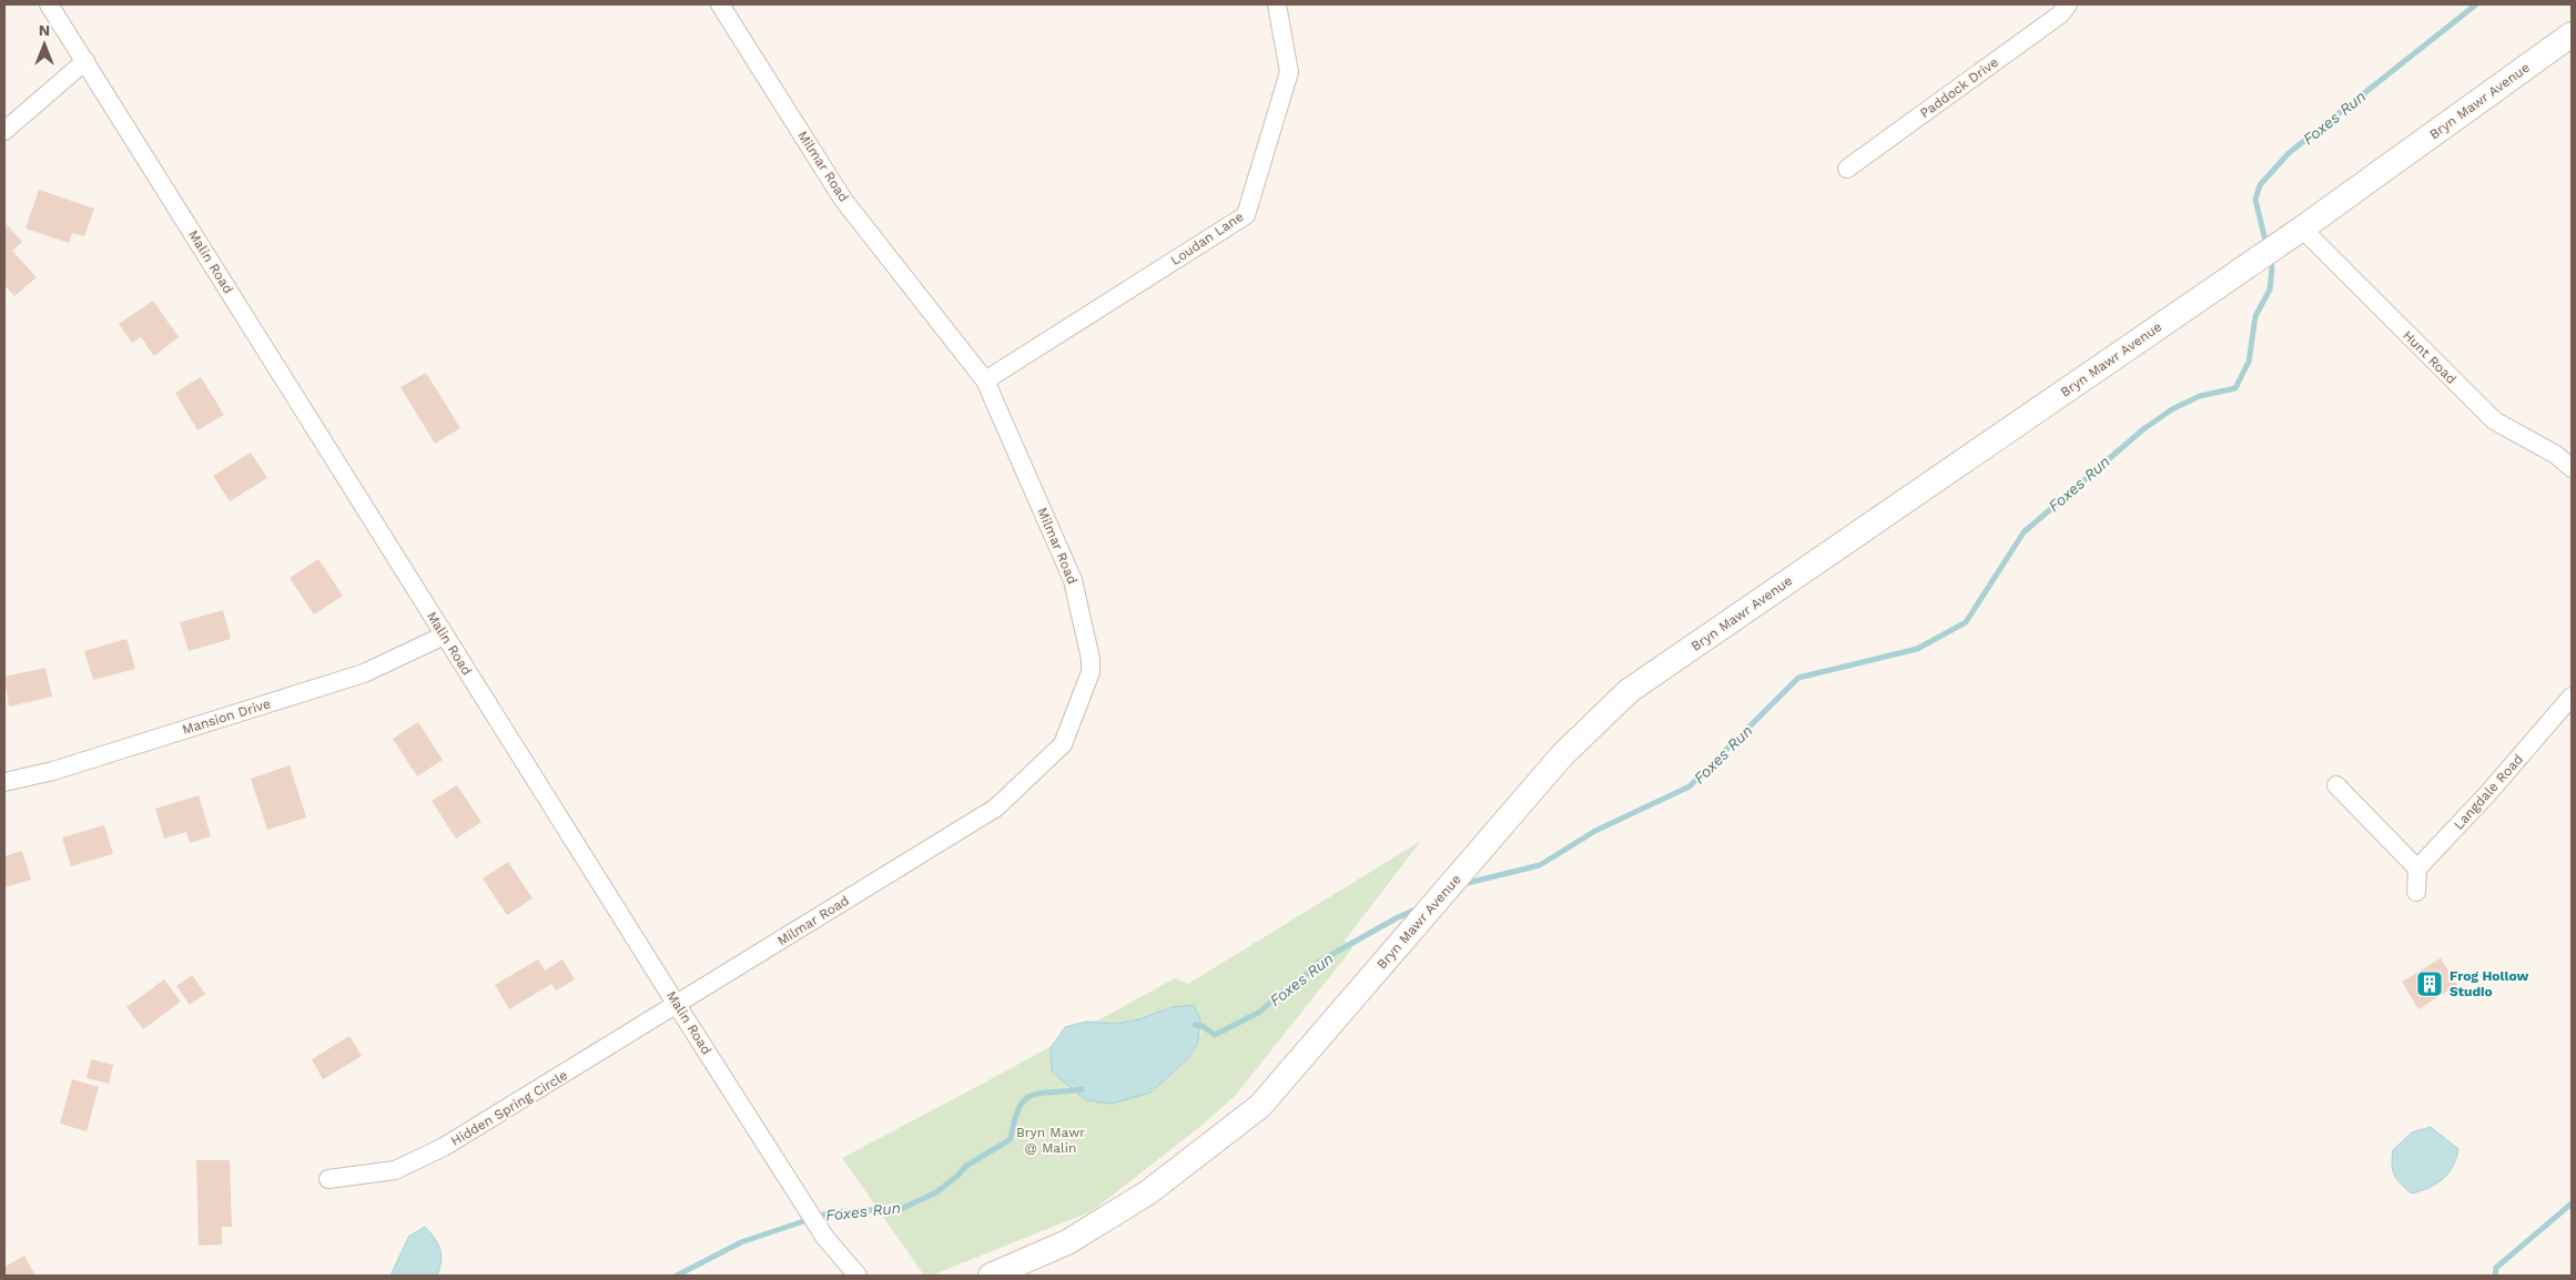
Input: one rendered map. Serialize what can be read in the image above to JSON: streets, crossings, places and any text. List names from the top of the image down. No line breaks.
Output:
{"streets":{"main road":["Bryn Mawr Avenue"],"street":["Paddock Drive","Milmar Road","Loudan Lane","Malin Road","Hunt Road","Mansion Drive","Langdale Road","Hidden Spring Circle"]},"crossings":[["Bryn Mawr Avenue","Hunt Road"],["Milmar Road","Loudan Lane"],["Milmar Road","Malin Road"],["Milmar Road","Hidden Spring Circle"],["Malin Road","Mansion Drive"],["Malin Road","Hidden Spring Circle"]],"water":["Foxes Run"],"parks":["Bryn Mawr @ Malin"],"places":{"building":["Frog Hollow Studio"]},"north":"top"}
